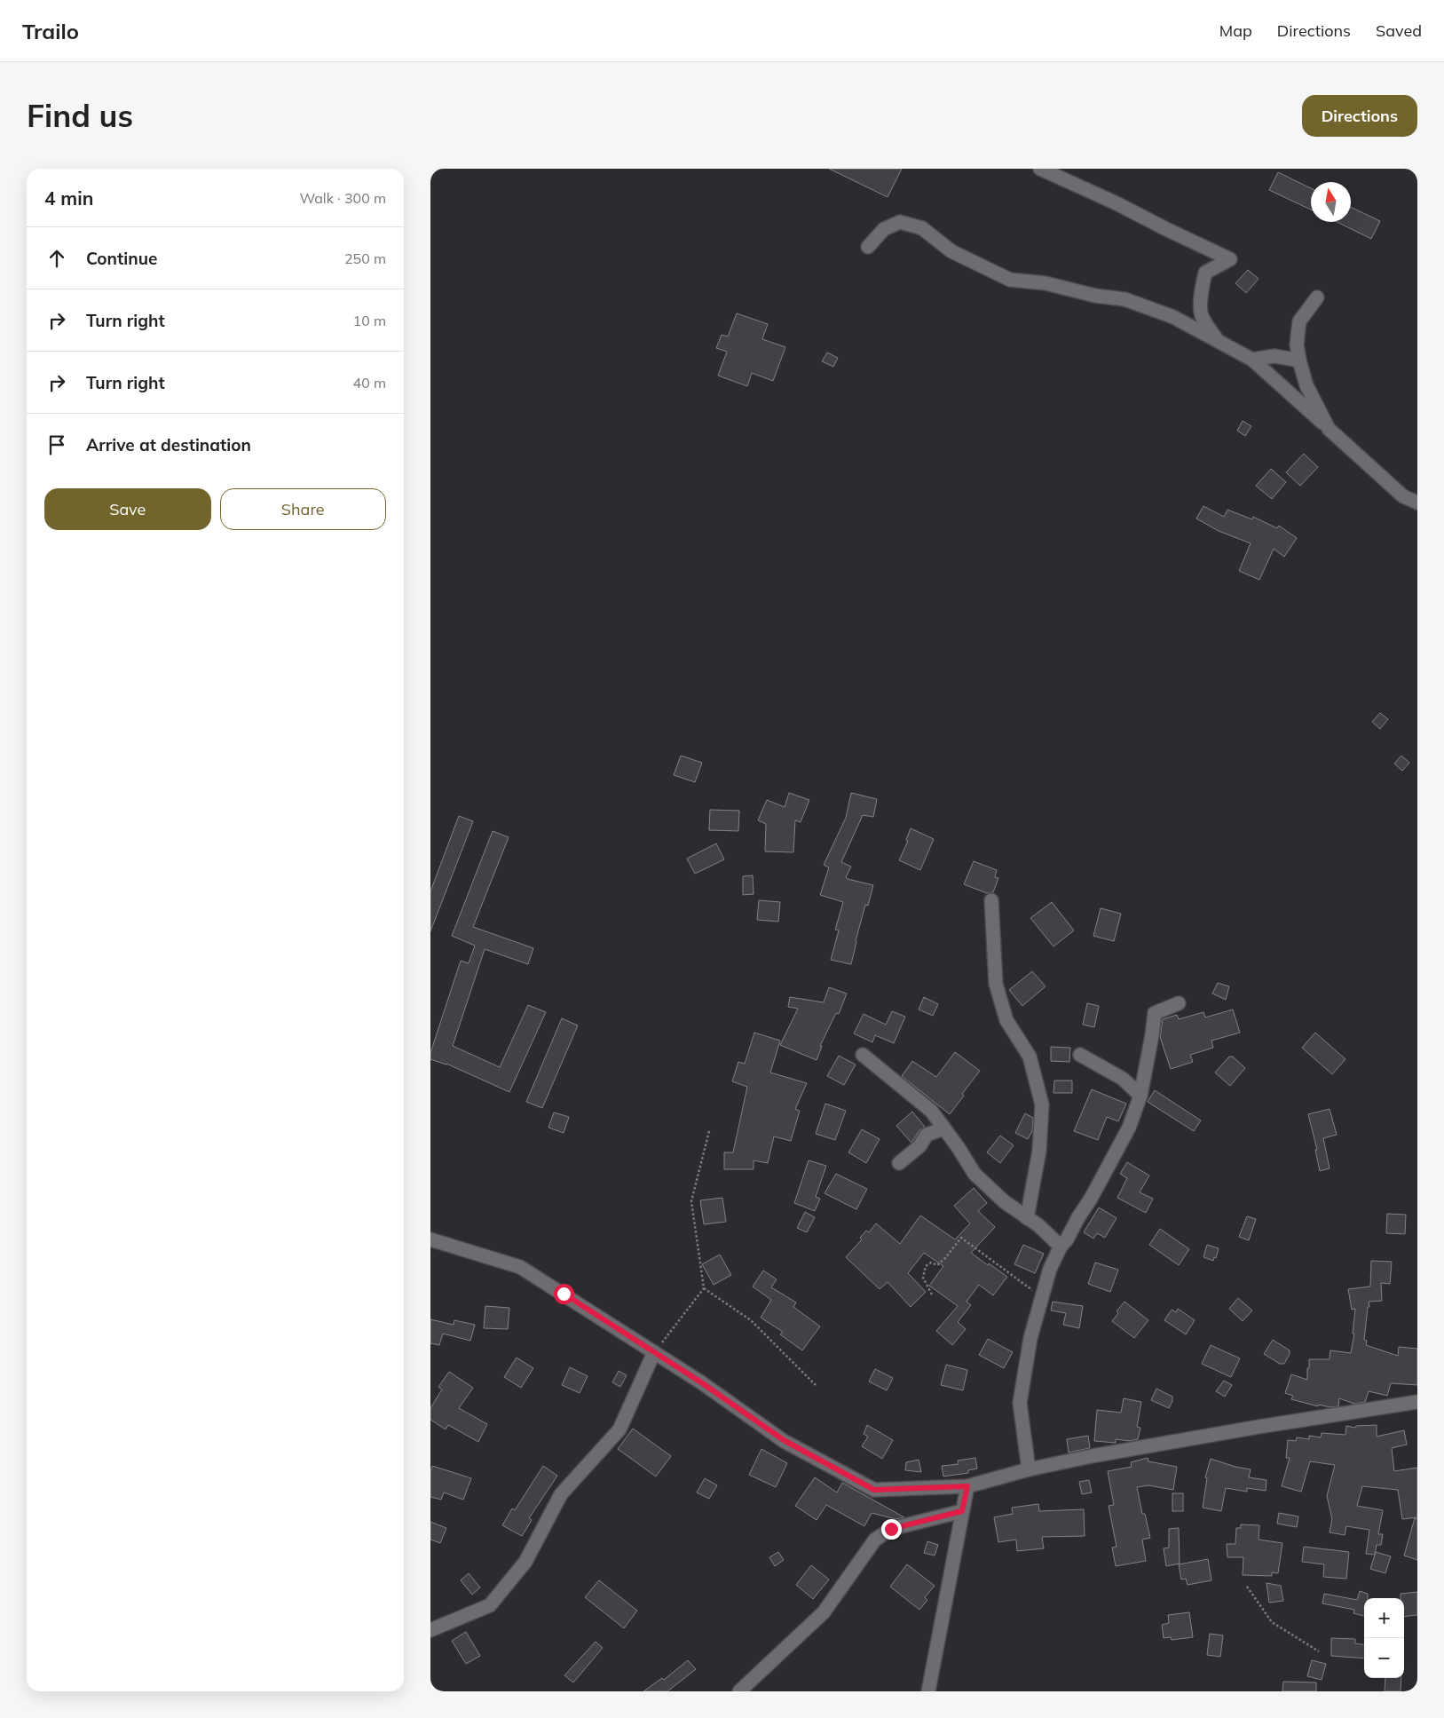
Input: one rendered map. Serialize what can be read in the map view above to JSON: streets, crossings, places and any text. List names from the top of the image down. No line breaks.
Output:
{"north":"top","page":{"header":"Trailo","nav":["Map","Directions","Saved"],"buttons":["Directions",["Save","Share"]],"title":"Find us","heading":["4 min","Walk · 300 m"],"list":[["Continue","250 m"],["Turn right","10 m"],["Turn right","40 m"],"Arrive at destination"],"map_buttons":["+","−"]}}
